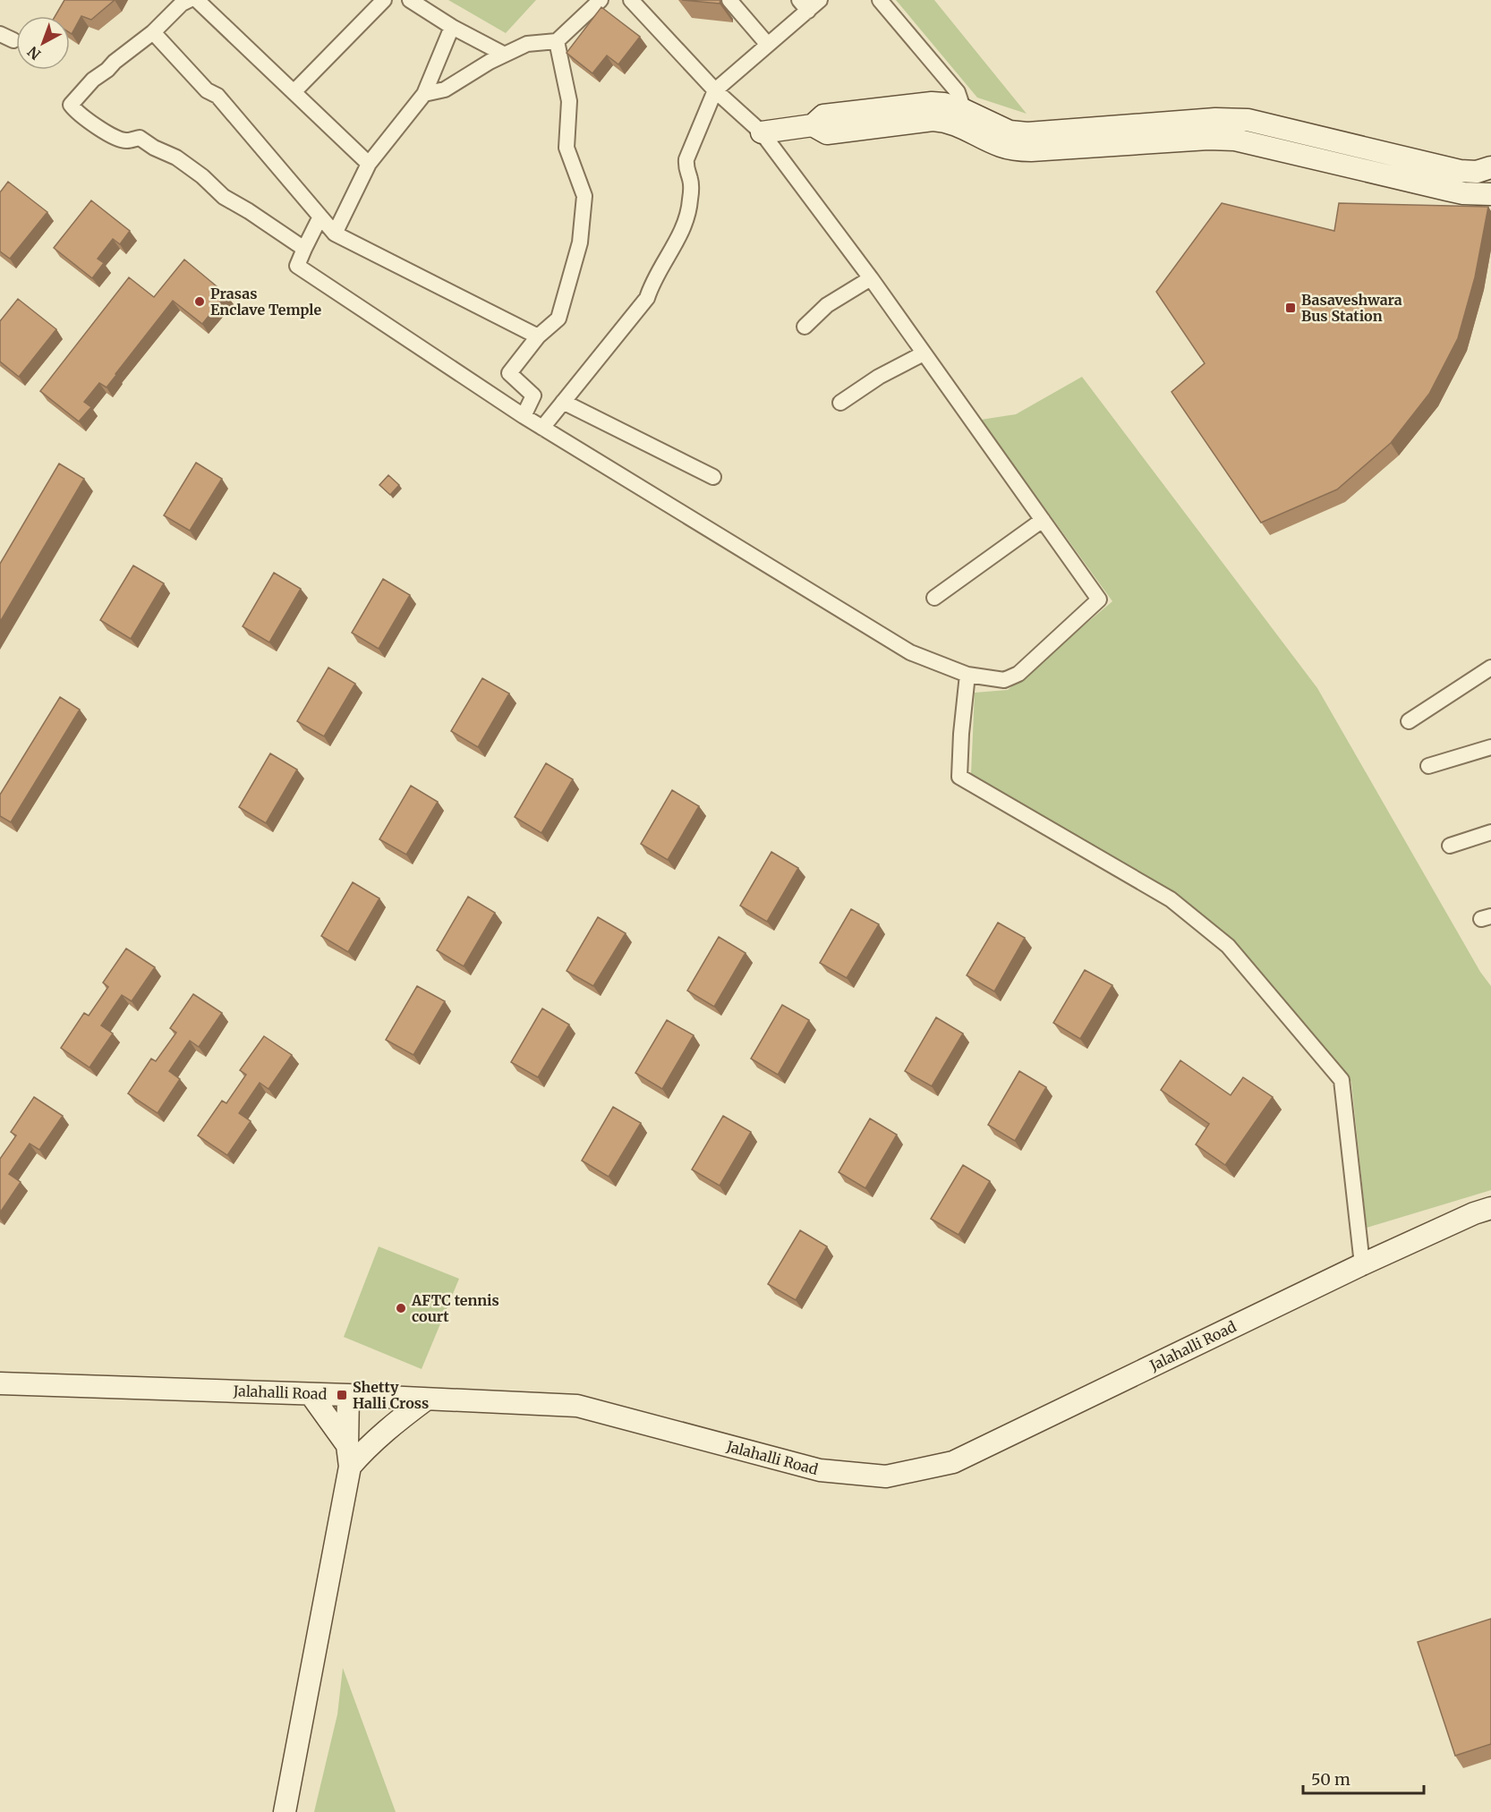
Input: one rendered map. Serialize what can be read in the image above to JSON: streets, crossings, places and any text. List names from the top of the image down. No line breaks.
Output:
{"streets":{"street":["Jalahalli Road"]},"places":{"other":["Prasas Enclave Temple","AFTC tennis court"],"transit":["Basaveshwara Bus Station","Shetty Halli Cross"]},"scale_bar":"50 m","north":"bottom left"}
